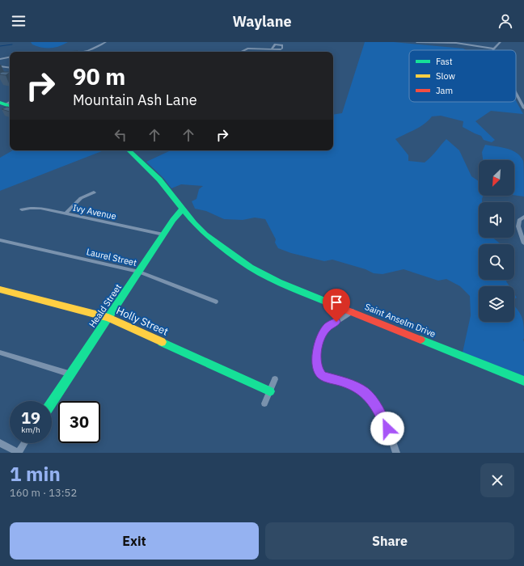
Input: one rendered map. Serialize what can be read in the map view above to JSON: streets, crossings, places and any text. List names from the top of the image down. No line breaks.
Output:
{"streets":{"street":["Ivy Avenue","Laurel Street","Heald Street","Saint Anselm Drive","Holly Street"]},"crossings":[["Ivy Avenue","Heald Street"],["Laurel Street","Heald Street"],["Heald Street","Saint Anselm Drive"],["Heald Street","Holly Street"]],"legend":["Fast","Slow","Jam"],"north":"bottom left","page":{"header":"Waylane","turn":["90 m","Mountain Ash Lane"],"speed":"19 km/h","limit":"30","heading":["1 min","160 m · 13:52"],"buttons":["Exit","Share"]}}
